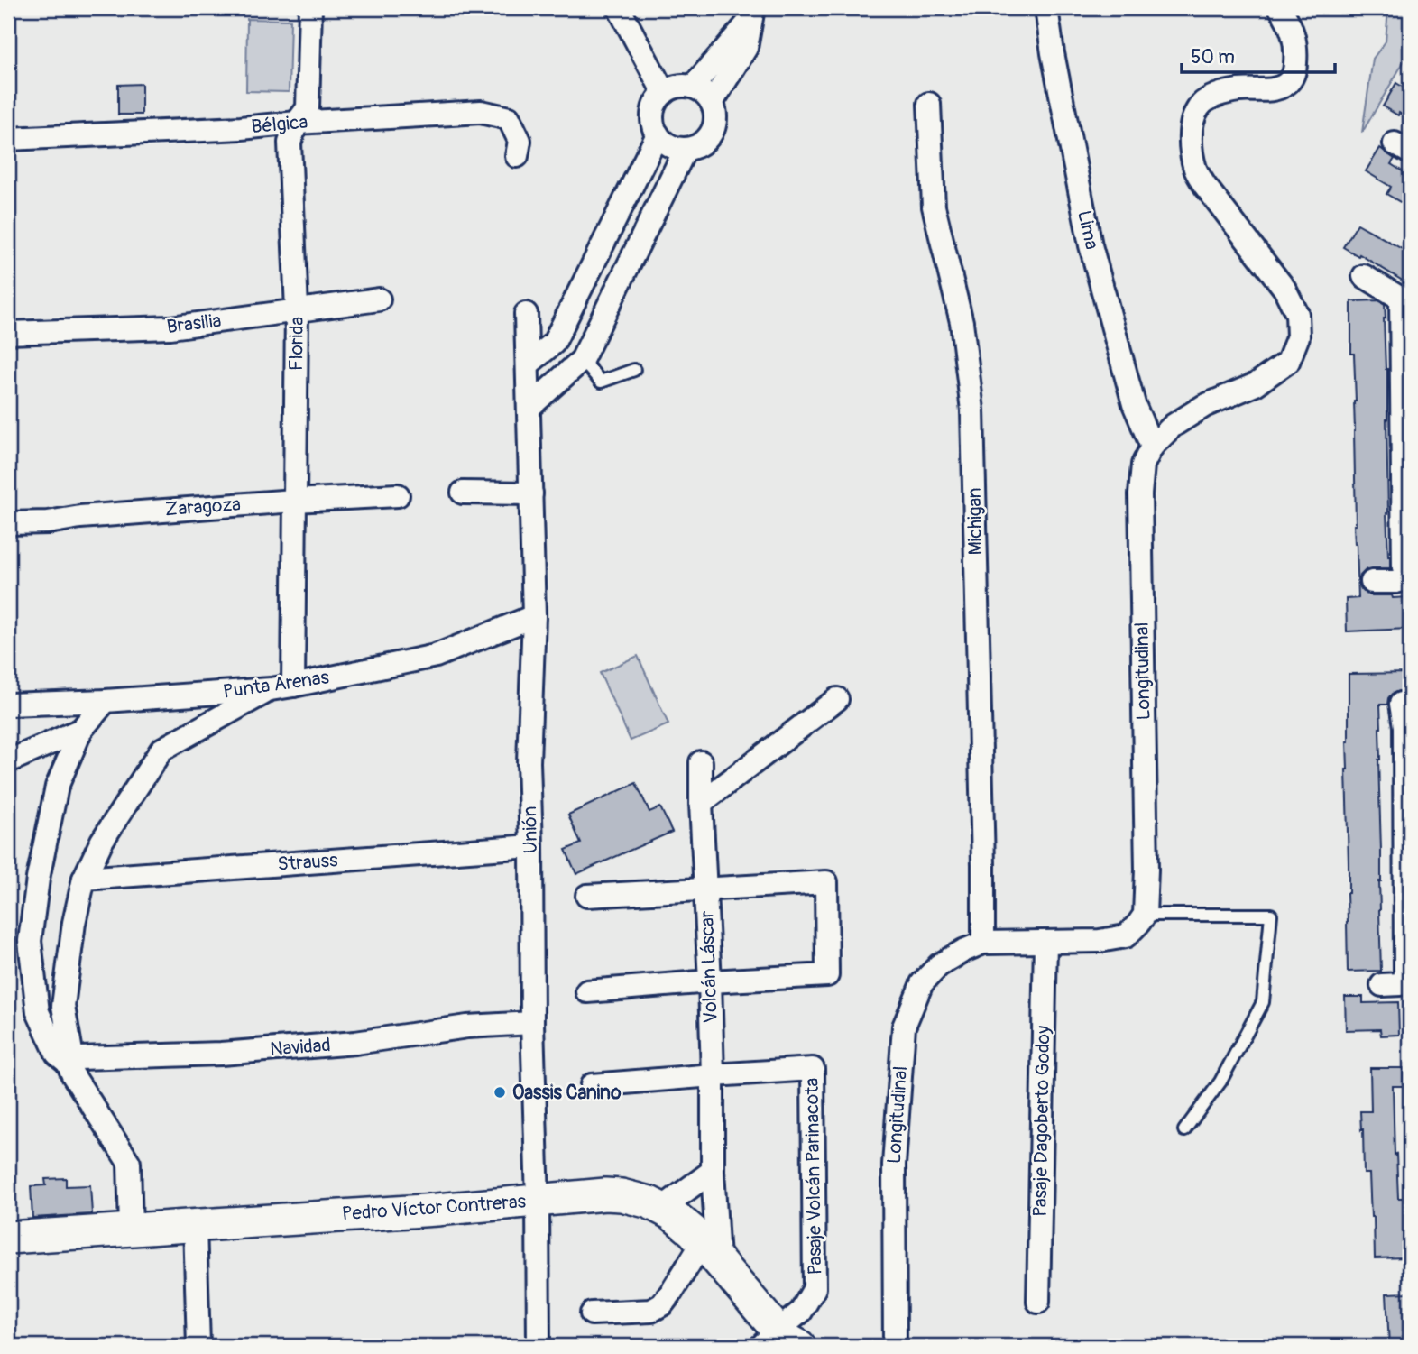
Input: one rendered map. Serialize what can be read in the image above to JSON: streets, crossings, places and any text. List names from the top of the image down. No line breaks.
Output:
{"streets":{"street":["Bélgica","Lima","Brasilia","Florida","Zaragoza","Michigan","Longitudinal","Punta Arenas","Unión","Strauss","Volcán Láscar","Navidad","Pasaje Dagoberto Godoy","Pasaje Volcán Parinacota","Pedro Víctor Contreras"]},"crossings":[["Bélgica","Florida"],["Lima","Longitudinal"],["Brasilia","Florida"],["Florida","Zaragoza"],["Florida","Punta Arenas"],["Michigan","Longitudinal"],["Longitudinal","Pasaje Dagoberto Godoy"],["Punta Arenas","Unión"],["Unión","Strauss"],["Unión","Navidad"],["Unión","Pedro Víctor Contreras"],["Volcán Láscar","Pasaje Volcán Parinacota"],["Volcán Láscar","Pedro Víctor Contreras"],["Pasaje Volcán Parinacota","Pedro Víctor Contreras"]],"places":["Oassis Canino"],"scale_bar":"50 m"}
